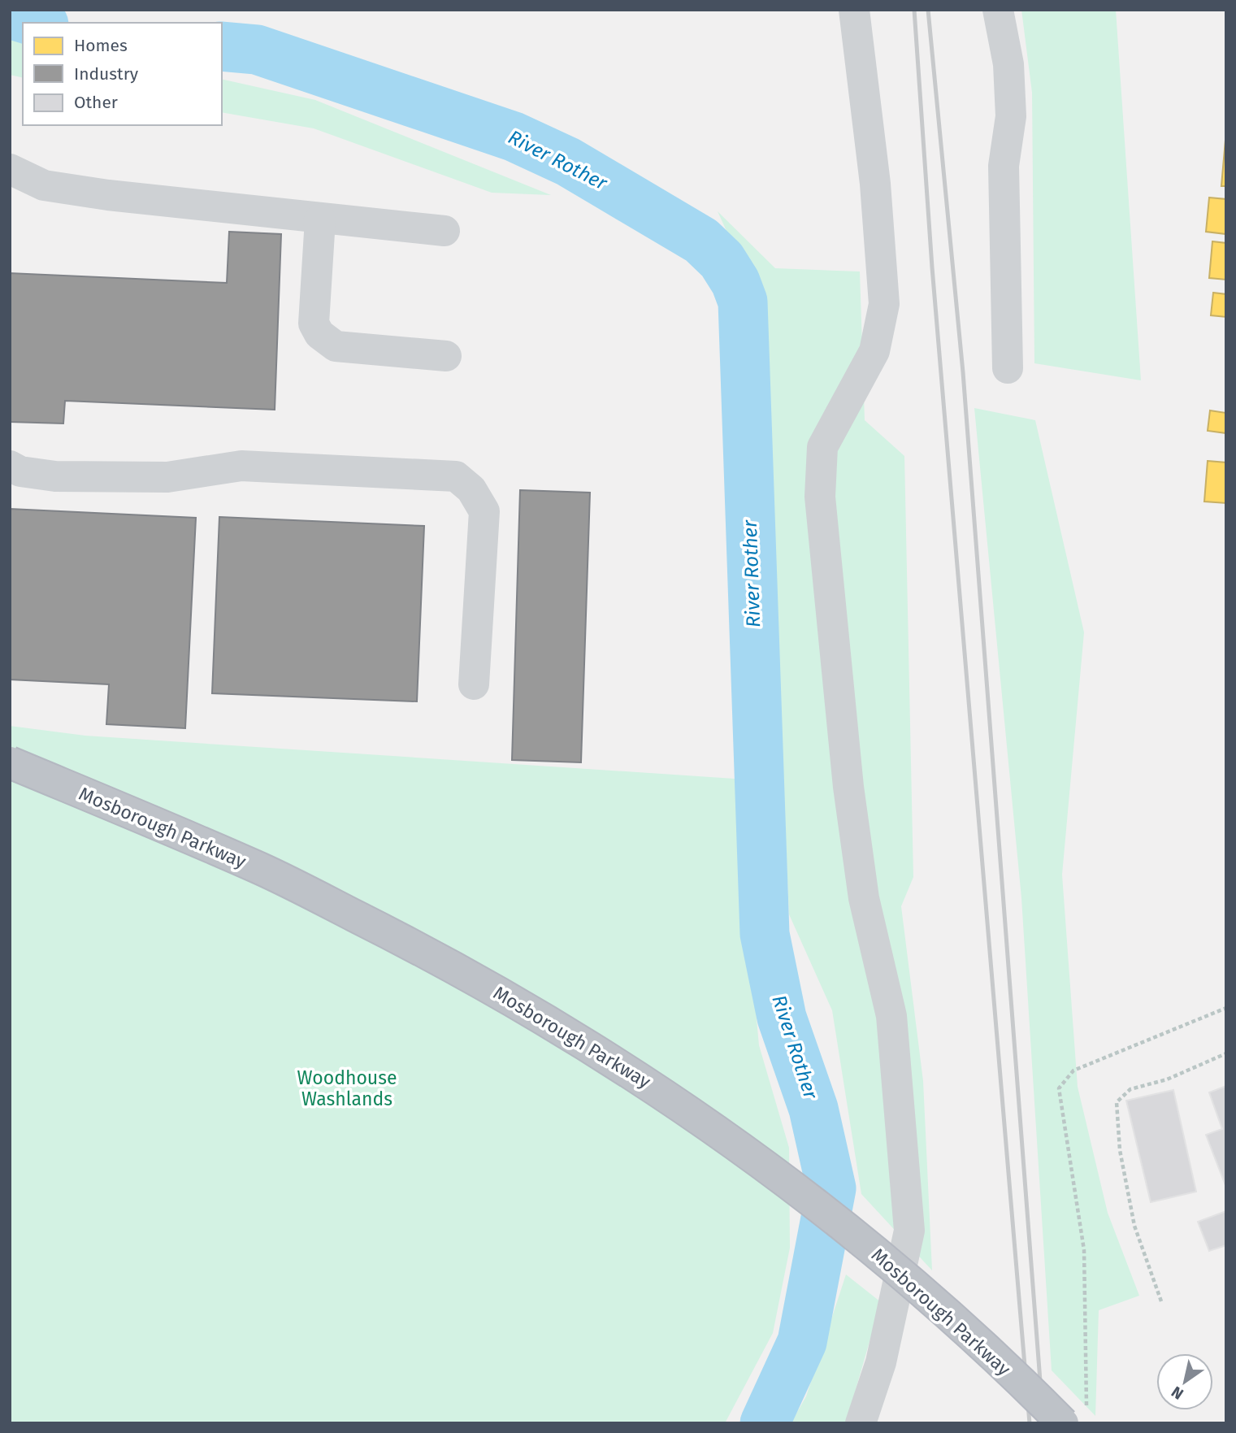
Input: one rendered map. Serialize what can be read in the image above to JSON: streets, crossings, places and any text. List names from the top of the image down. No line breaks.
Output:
{"streets":{"highway":["Mosborough Parkway"]},"water":["River Rother"],"parks":["Woodhouse Washlands"],"legend":["Homes","Industry","Other"],"north":"bottom left"}
